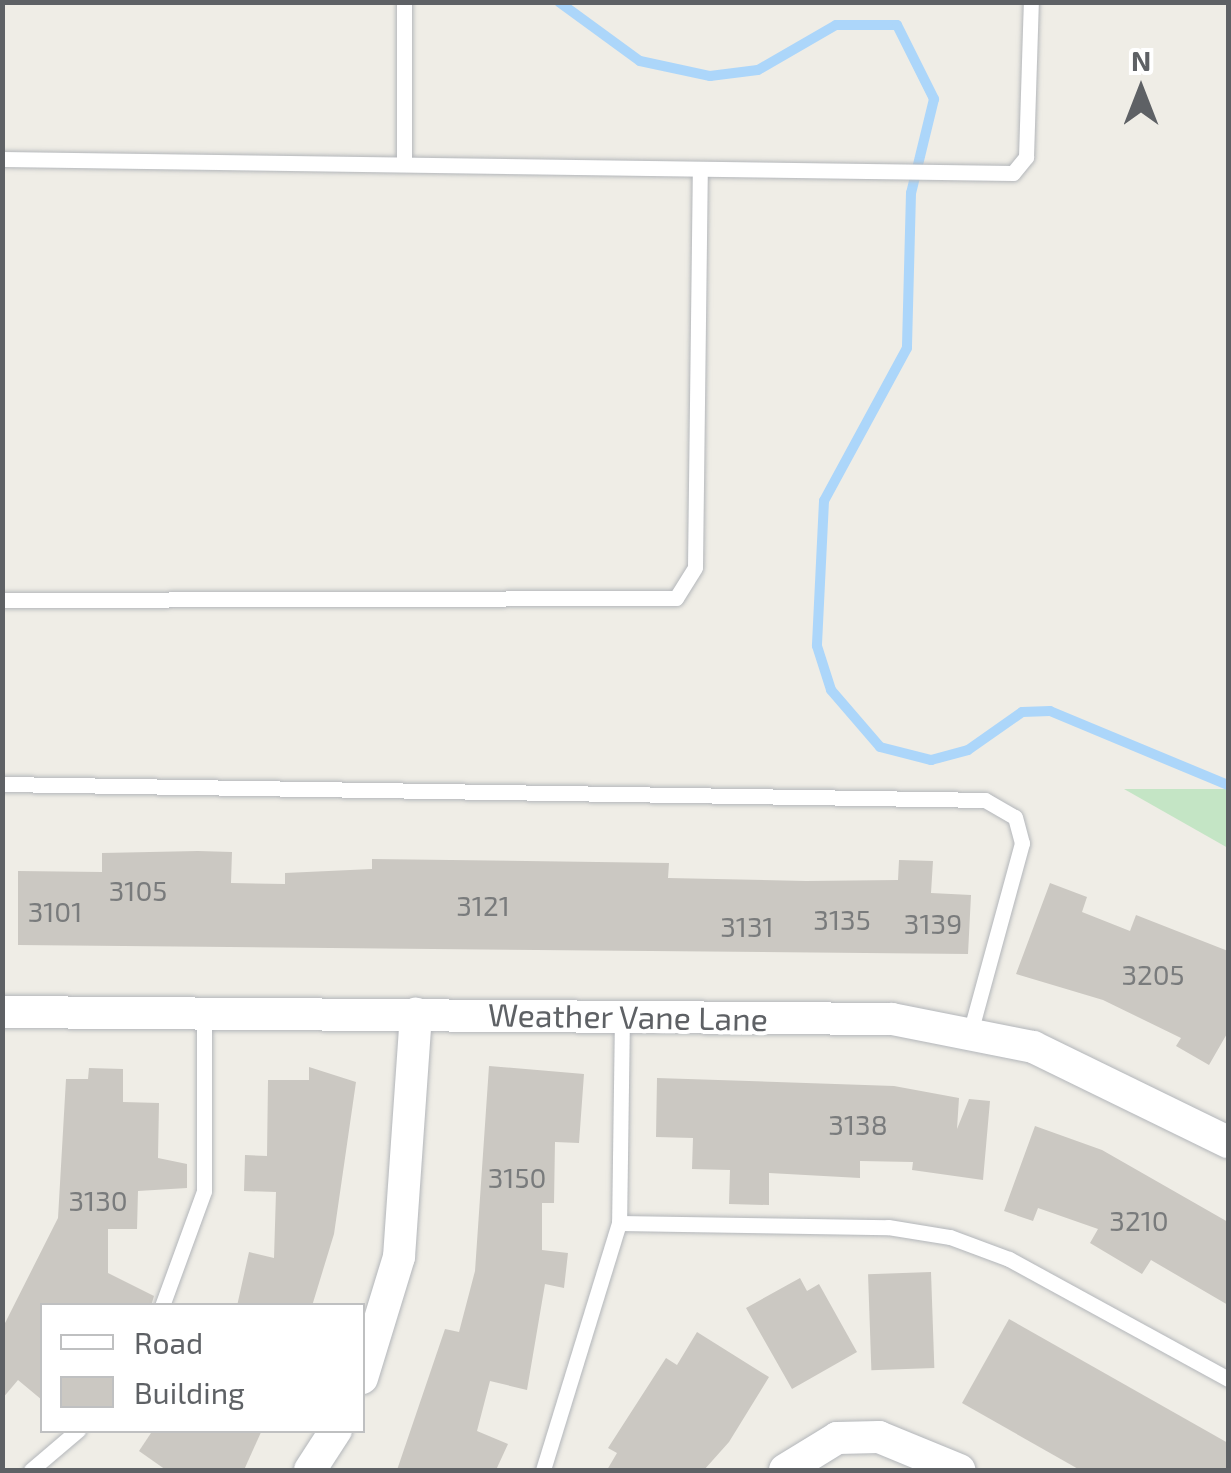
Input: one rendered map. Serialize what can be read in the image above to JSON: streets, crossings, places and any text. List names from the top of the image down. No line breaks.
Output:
{"streets":{"street":["Weather Vane Lane"]},"house_numbers":["3105","3121","3101","3135","3139","3131","3205","3138","3150","3130","3210"],"legend":["Road","Building"],"north":"top"}
